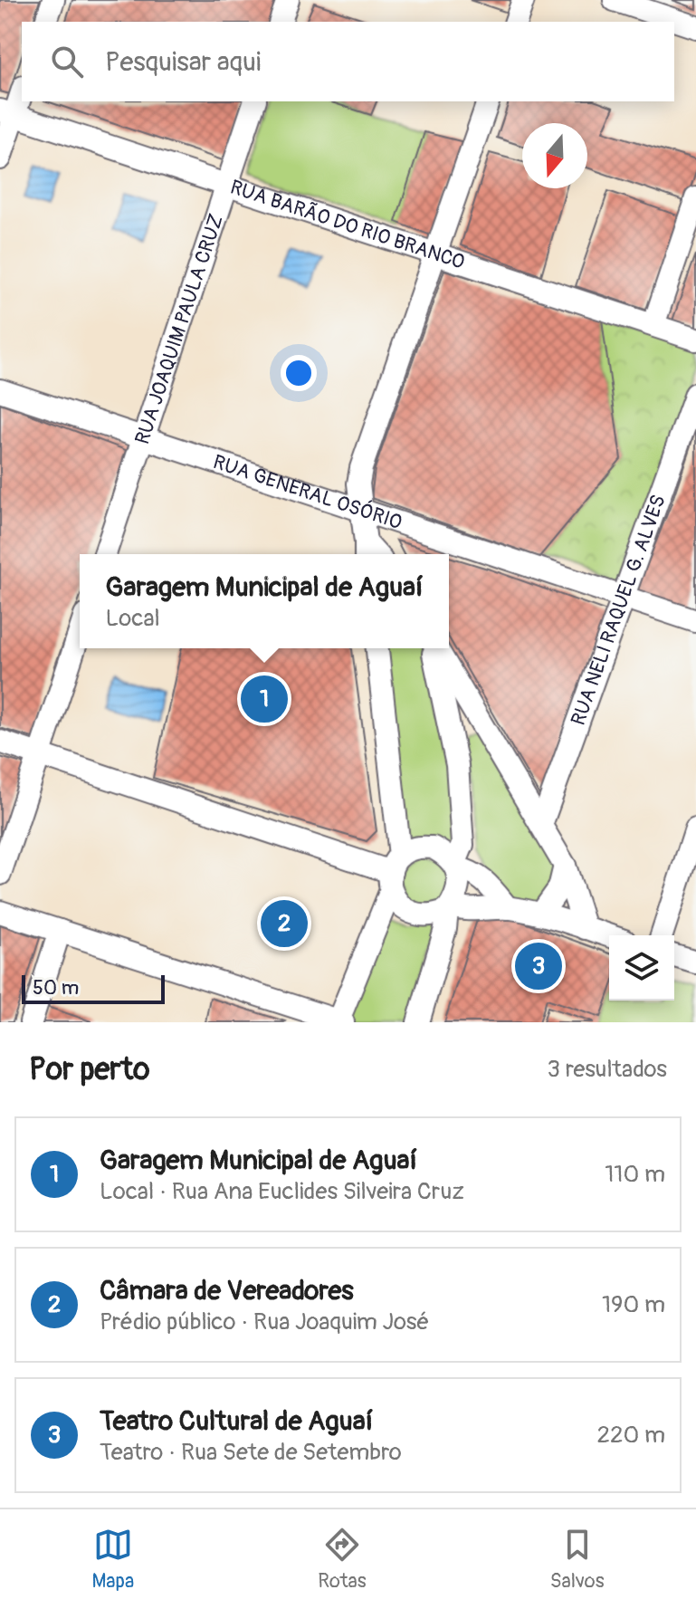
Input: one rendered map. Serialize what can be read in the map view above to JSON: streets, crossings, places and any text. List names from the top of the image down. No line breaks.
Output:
{"streets":{"street":["RUA BARÃO DO RIO BRANCO","RUA JOAQUIM PAULA CRUZ","RUA GENERAL OSÓRIO","RUA NELI RAQUEL G. ALVES"]},"crossings":[["RUA BARÃO DO RIO BRANCO","RUA JOAQUIM PAULA CRUZ"],["RUA JOAQUIM PAULA CRUZ","RUA GENERAL OSÓRIO"],["RUA GENERAL OSÓRIO","RUA NELI RAQUEL G. ALVES"]],"scale_bar":"50 m","north":"bottom","page":{"search":"Pesquisar aqui","popup":["Garagem Municipal de Aguaí","Local"],"pins":["1","2","3"],"scale":"50 m","heading":["Por perto","3 resultados"],"list":[{"mark":"1","name":"Garagem Municipal de Aguaí","note":"Local · Rua Ana Euclides Silveira Cruz","value":"110 m"},{"mark":"2","name":"Câmara de Vereadores","note":"Prédio público · Rua Joaquim José","value":"190 m"},{"mark":"3","name":"Teatro Cultural de Aguaí","note":"Teatro · Rua Sete de Setembro","value":"220 m"}],"nav":["Mapa","Rotas","Salvos"]}}
